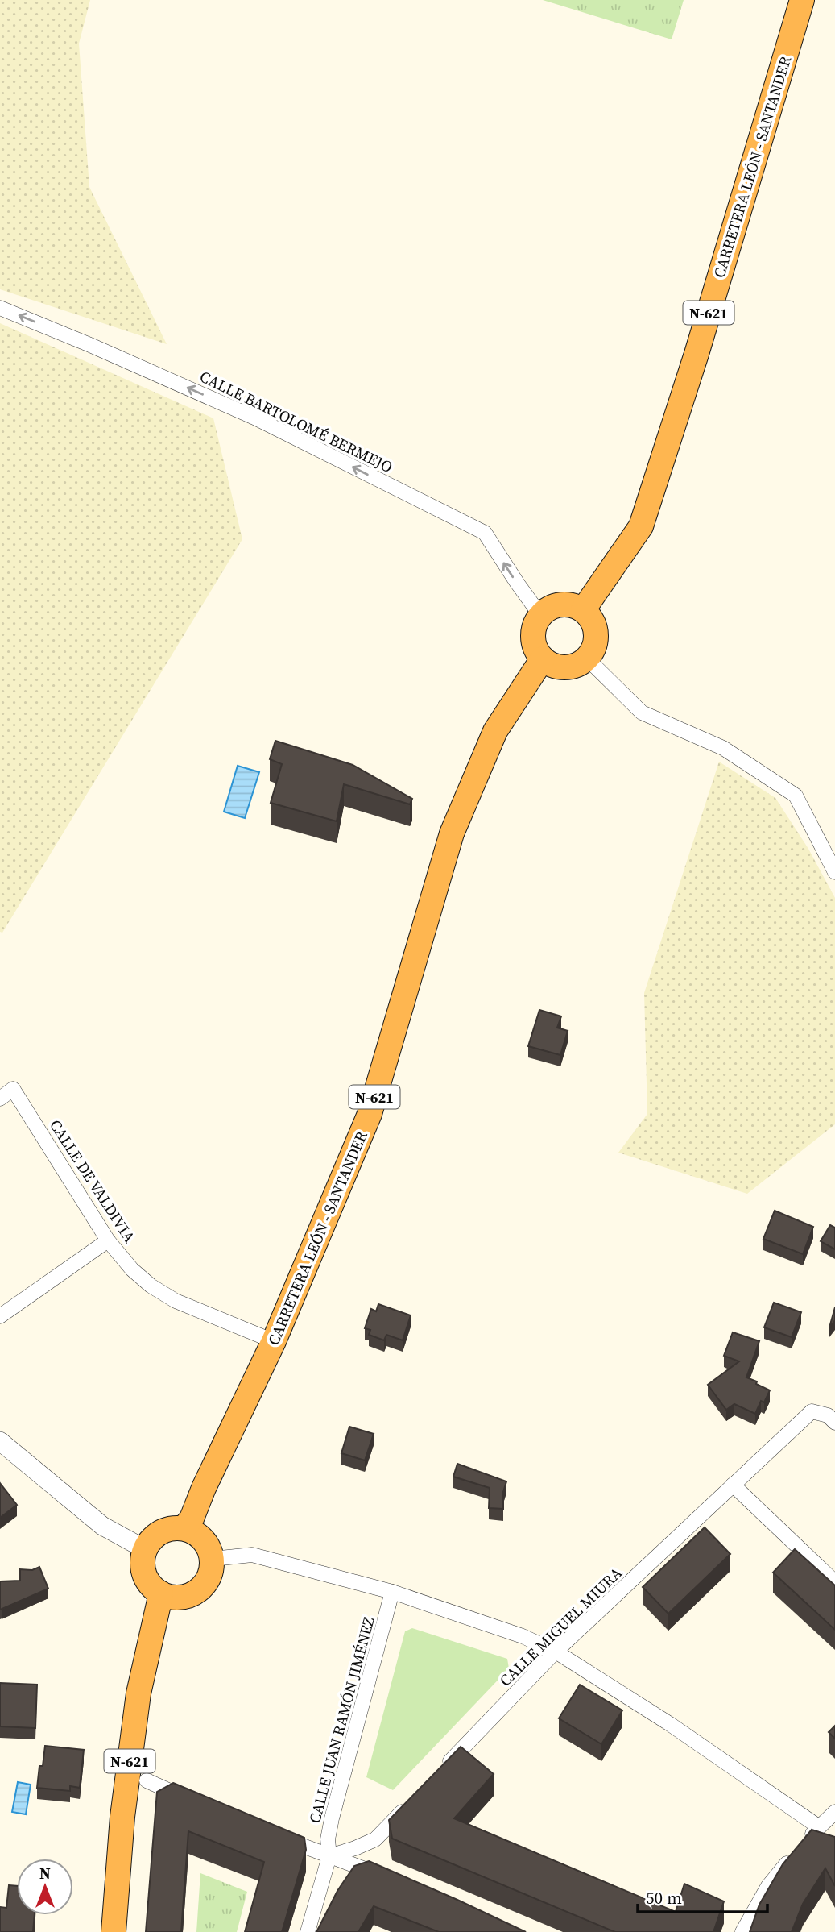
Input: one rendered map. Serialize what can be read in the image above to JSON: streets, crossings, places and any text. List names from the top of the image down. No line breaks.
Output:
{"streets":{"highway":["CARRETERA LEÓN - SANTANDER","N-621"],"street":["CALLE BARTOLOMÉ BERMEJO","CALLE DE VALDIVIA","CALLE MIGUEL MIURA","CALLE JUAN RAMÓN JIMÉNEZ"]},"crossings":[["CARRETERA LEÓN - SANTANDER","N-621"],["CARRETERA LEÓN - SANTANDER","CALLE BARTOLOMÉ BERMEJO"],["CARRETERA LEÓN - SANTANDER","CALLE DE VALDIVIA"]],"one_way":["CALLE BARTOLOMÉ BERMEJO"],"scale_bar":"50 m","north":"top"}
